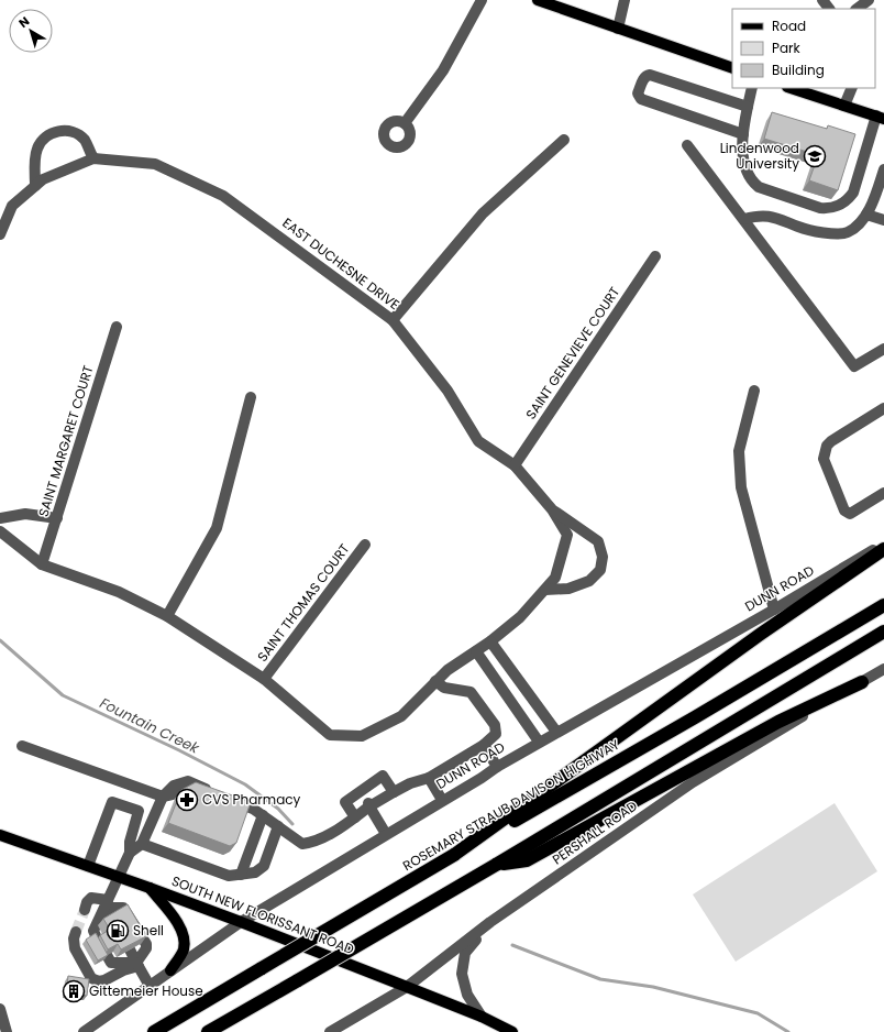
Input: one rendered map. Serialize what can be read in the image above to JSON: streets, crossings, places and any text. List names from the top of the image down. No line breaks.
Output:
{"streets":{"highway":["ROSEMARY STRAUB DAVISON HIGHWAY"],"main road":["SOUTH NEW FLORISSANT ROAD"],"street":["EAST DUCHESNE DRIVE","SAINT GENEVIEVE COURT","SAINT MARGARET COURT","DUNN ROAD","SAINT THOMAS COURT","PERSHALL ROAD"]},"crossings":[["EAST DUCHESNE DRIVE","SAINT GENEVIEVE COURT"],["DUNN ROAD","SOUTH NEW FLORISSANT ROAD"],["PERSHALL ROAD","SOUTH NEW FLORISSANT ROAD"]],"water":["Fountain Creek"],"places":{"school or university":["Lindenwood University"],"pharmacy":["CVS Pharmacy"],"fuel station":["Shell"],"building":["Gittemeier House"]},"legend":["Road","Park","Building"],"north":"top left"}
